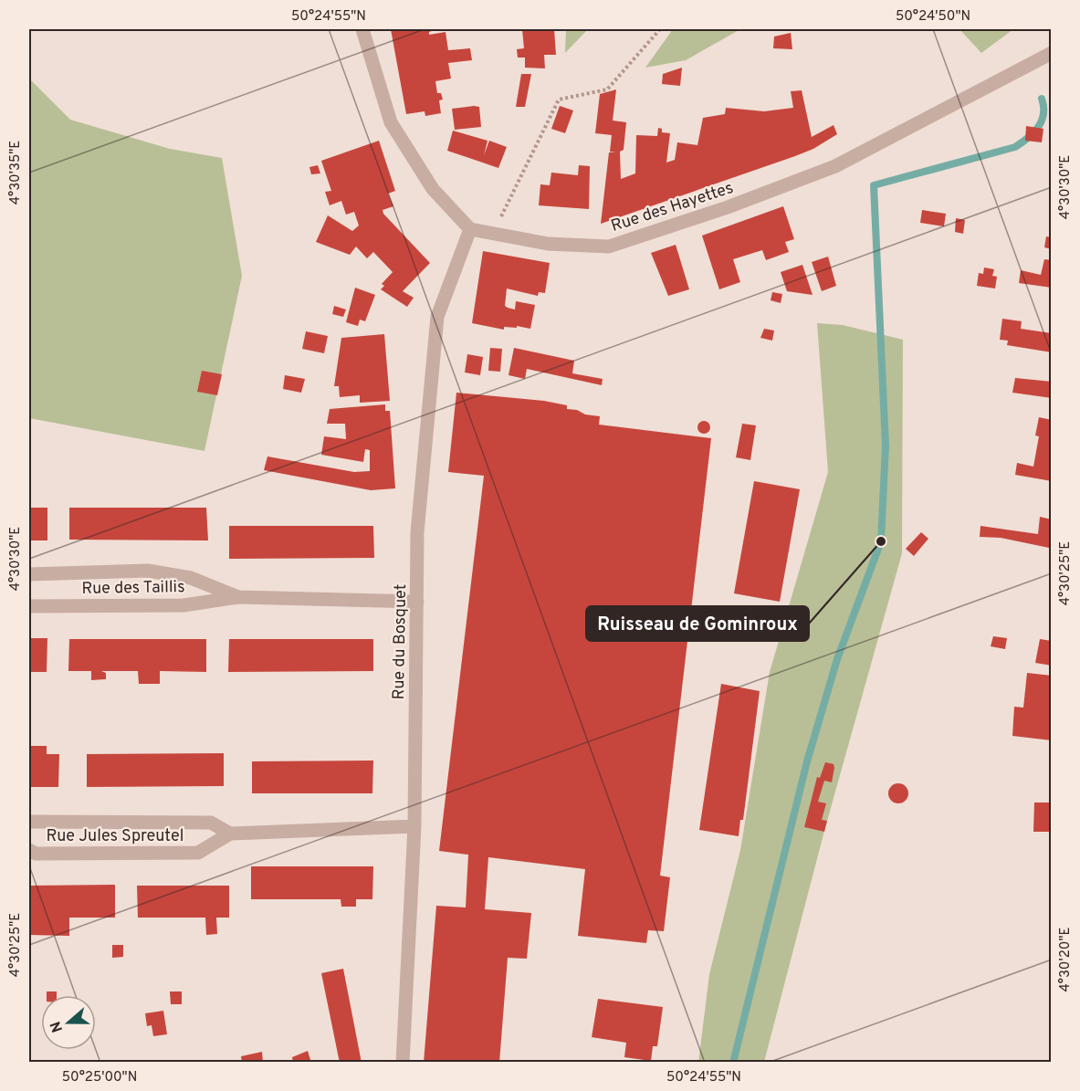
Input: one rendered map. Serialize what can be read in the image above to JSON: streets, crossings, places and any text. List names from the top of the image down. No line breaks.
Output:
{"streets":{"street":["Rue des Hayettes","Rue des Taillis","Rue du Bosquet","Rue Jules Spreutel"]},"crossings":[["Rue des Hayettes","Rue du Bosquet"],["Rue des Taillis","Rue du Bosquet"],["Rue du Bosquet","Rue Jules Spreutel"]],"places":["Ruisseau de Gominroux"],"north":"left","coordinates":["50°24'55\"N","50°24'50\"N","4°30'35\"E","4°30'30\"E","4°30'25\"E","4°30'20\"E","50°25'00\"N"]}
